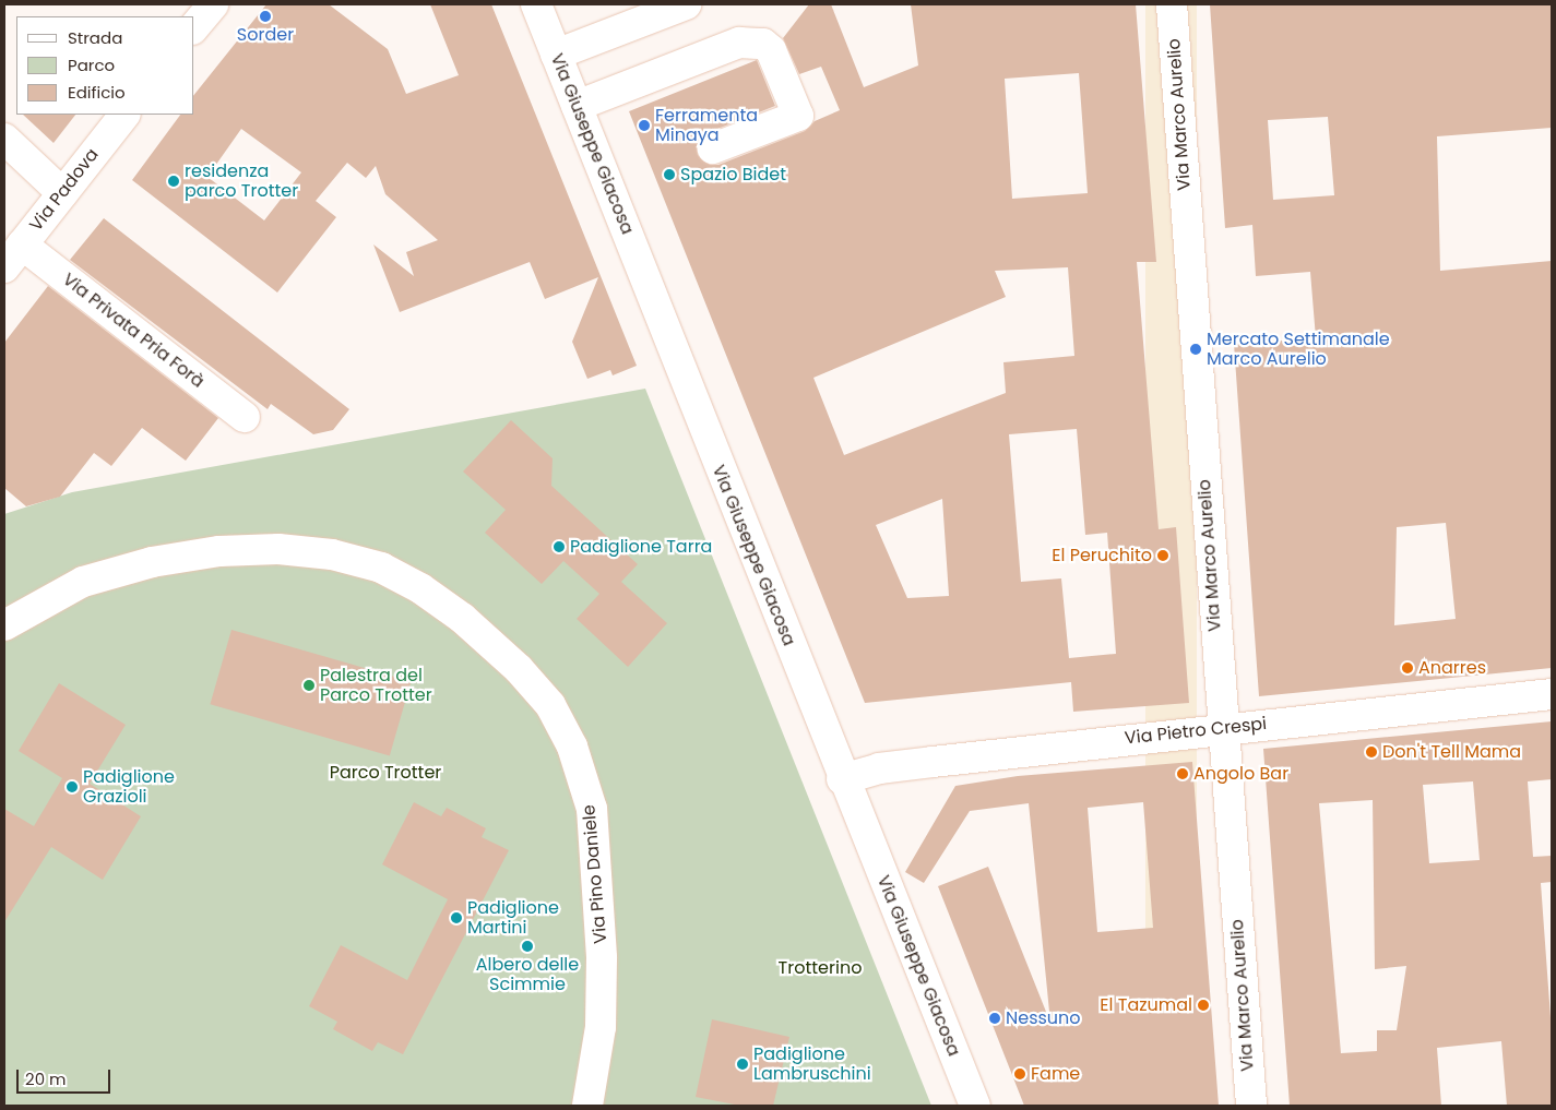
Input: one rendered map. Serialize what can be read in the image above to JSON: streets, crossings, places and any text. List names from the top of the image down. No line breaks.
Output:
{"streets":{"street":["Via Marco Aurelio","Via Giuseppe Giacosa","Via Padova","Via Privata Pria Forà","Via Pietro Crespi","Via Pino Daniele"]},"crossings":[["Via Marco Aurelio","Via Pietro Crespi"],["Via Giuseppe Giacosa","Via Pietro Crespi"],["Via Padova","Via Privata Pria Forà"]],"parks":["Parco Trotter","Trotterino"],"places":["Sorder","Ferramenta Minaya","Spazio Bidet","residenza parco Trotter","Mercato Settimanale Marco Aurelio","Padiglione Tarra","El Peruchito","Anarres","Palestra del Parco Trotter","Don't Tell Mama","Angolo Bar","Padiglione Grazioli","Padiglione Martini","Albero delle Scimmie","El Tazumal","Nessuno","Padiglione Lambruschini","Fame"],"legend":["Strada","Parco","Edificio"],"scale_bar":"20 m"}
